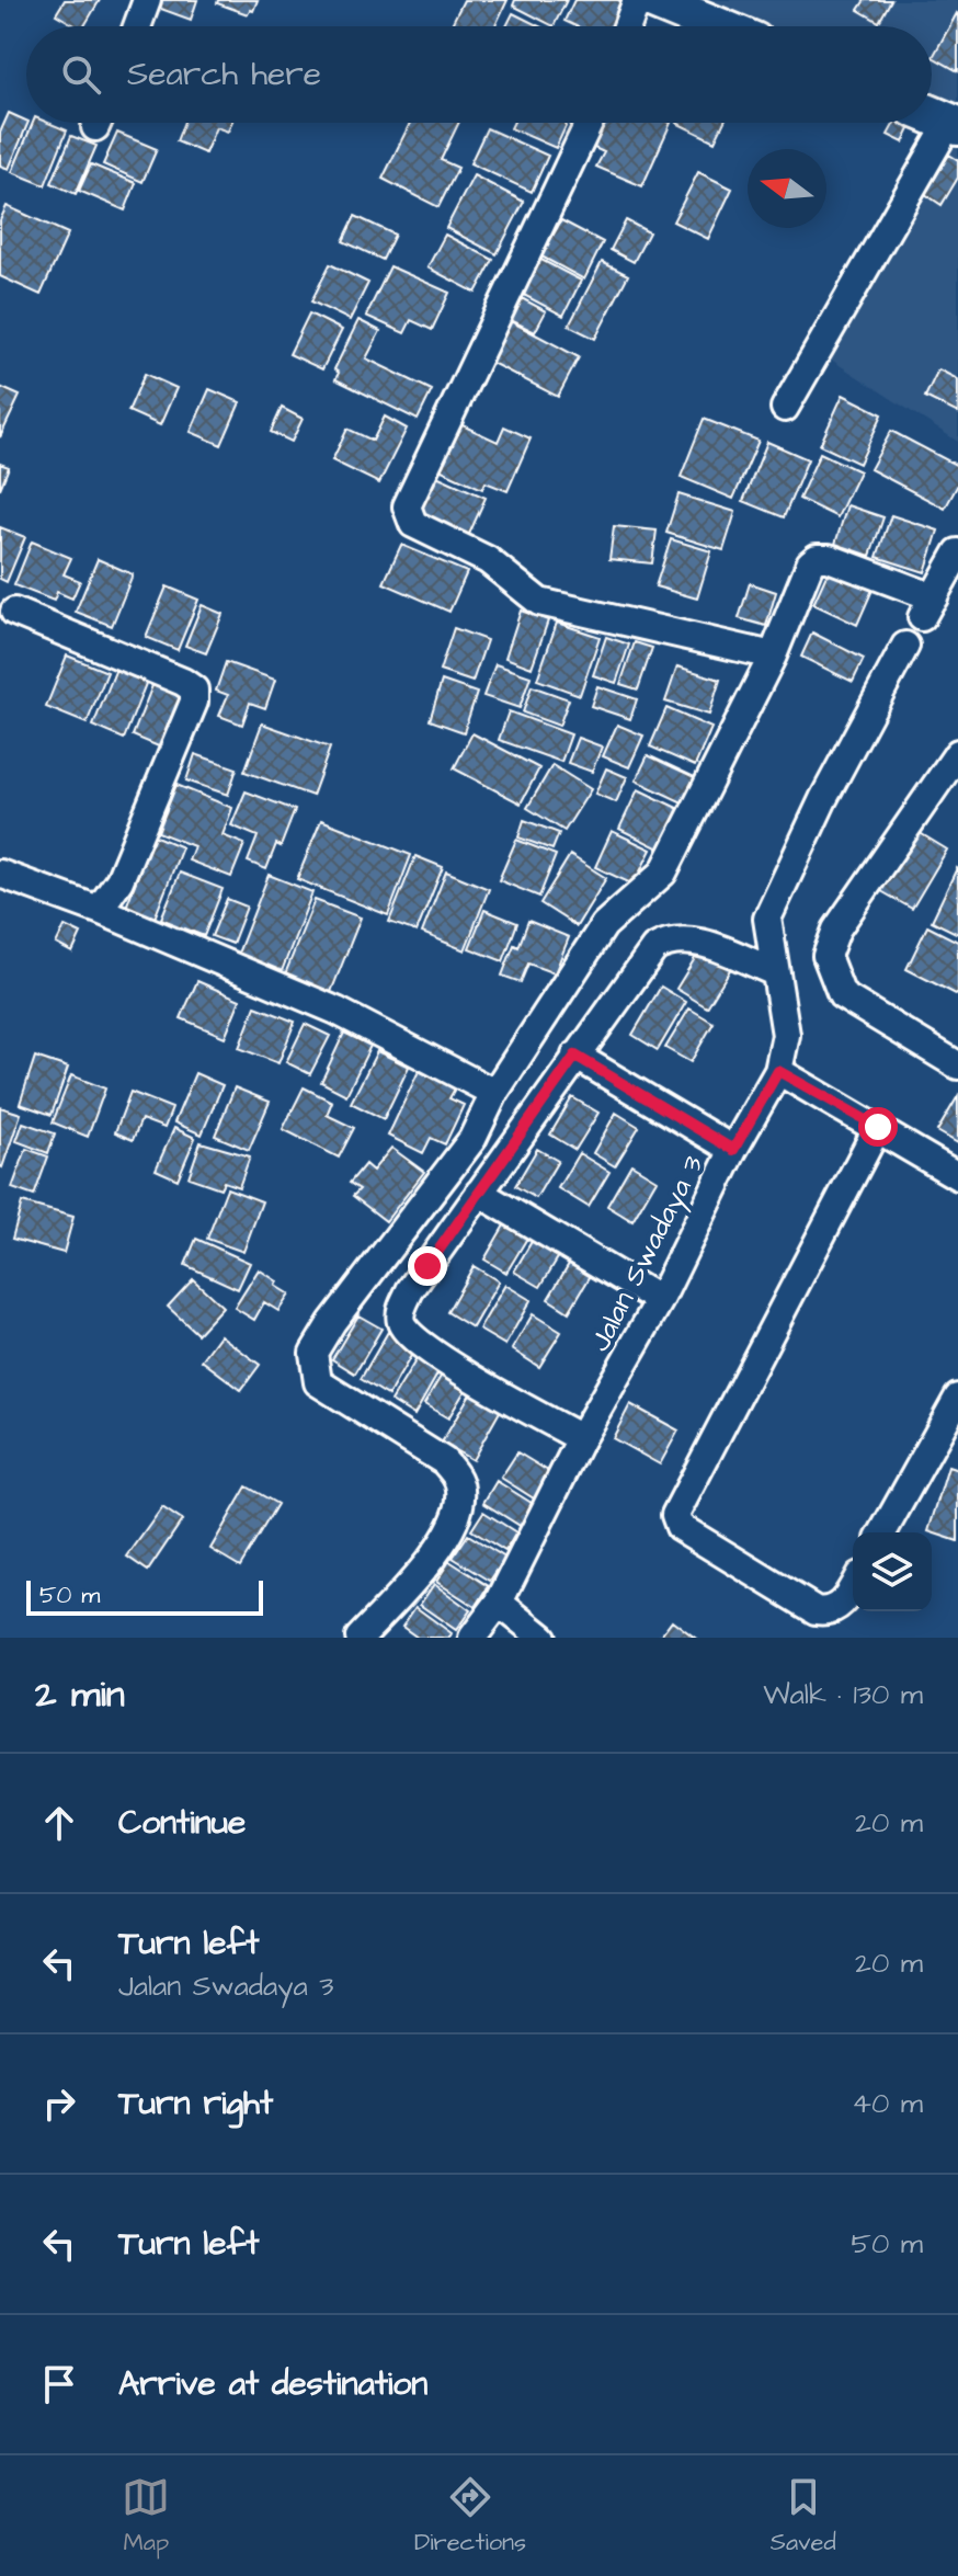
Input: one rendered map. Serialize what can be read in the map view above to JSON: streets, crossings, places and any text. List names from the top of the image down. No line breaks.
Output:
{"streets":{"street":["Jalan Swadaya 3"]},"scale_bar":"50 m","north":"left","page":{"search":"Search here","scale":"50 m","heading":["2 min","Walk · 130 m"],"list":[["Continue","20 m"],["Turn left","Jalan Swadaya 3","20 m"],["Turn right","40 m"],["Turn left","50 m"],"Arrive at destination"],"nav":["Map","Directions","Saved"]}}
